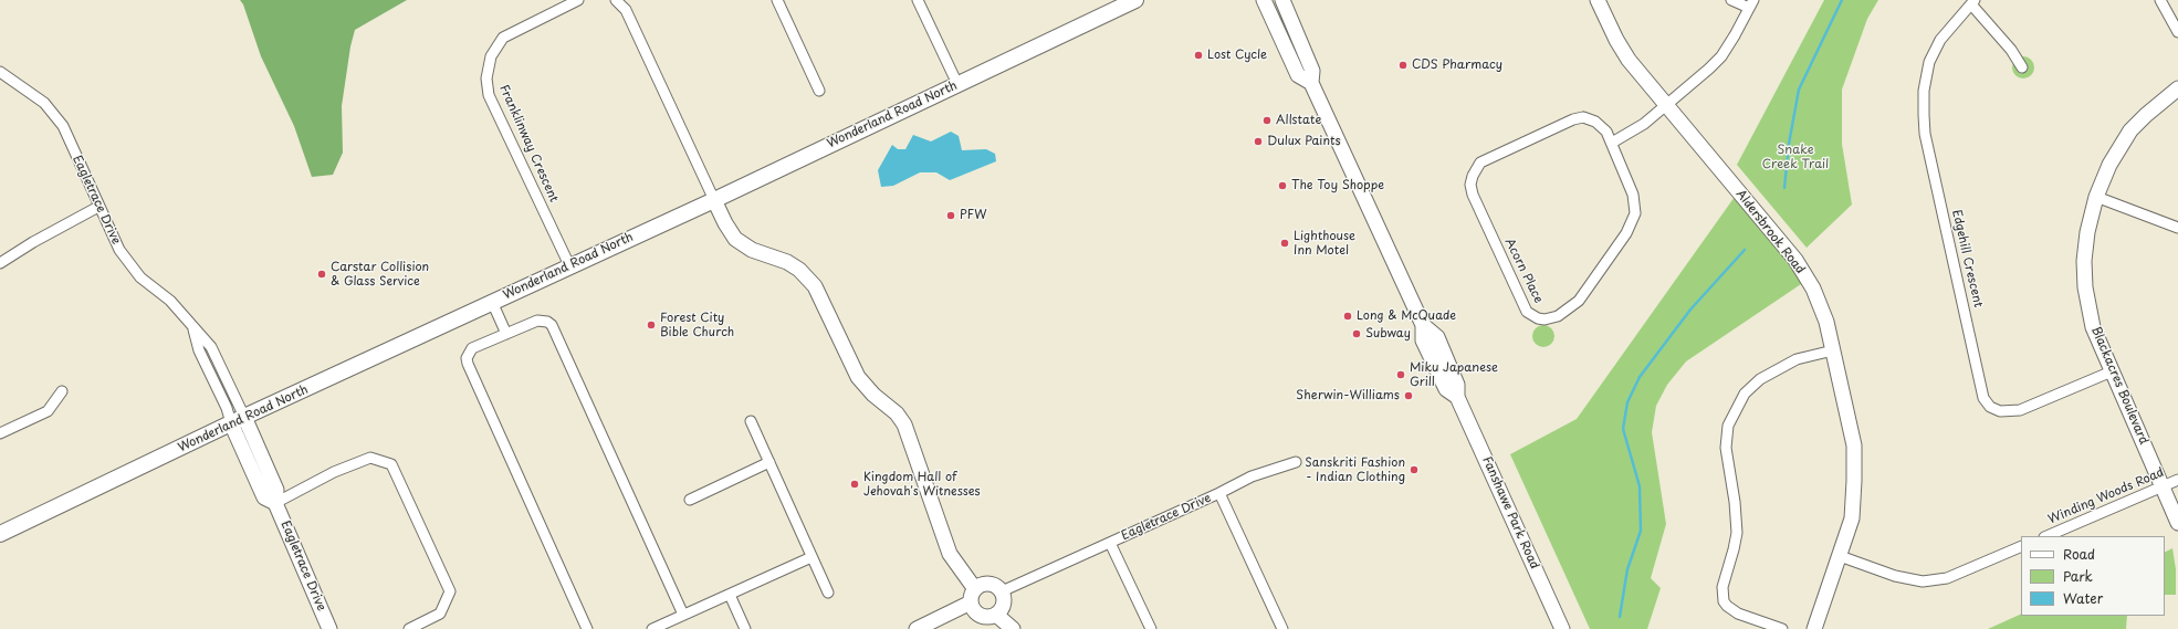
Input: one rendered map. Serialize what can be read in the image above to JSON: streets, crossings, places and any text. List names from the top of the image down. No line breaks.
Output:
{"streets":{"main road":["Wonderland Road North"],"street":["Franklinway Crescent","Eagletrace Drive","Aldersbrook Road","Edgehill Crescent","Acorn Place","Blackacres Boulevard","Winding Woods Road","Fanshawe Park Road"]},"crossings":[["Wonderland Road North","Franklinway Crescent"],["Wonderland Road North","Eagletrace Drive"],["Edgehill Crescent","Blackacres Boulevard"],["Blackacres Boulevard","Winding Woods Road"]],"parks":["Snake Creek Trail"],"places":["Lost Cycle","CDS Pharmacy","Allstate","Dulux Paints","The Toy Shoppe","PFW","Lighthouse Inn Motel","Carstar Collision & Glass Service","Long & McQuade","Forest City Bible Church","Subway","Miku Japanese Grill","Sherwin-Williams","Sanskriti Fashion - Indian Clothing","Kingdom Hall of Jehovah's Witnesses"],"legend":["Road","Park","Water"]}
